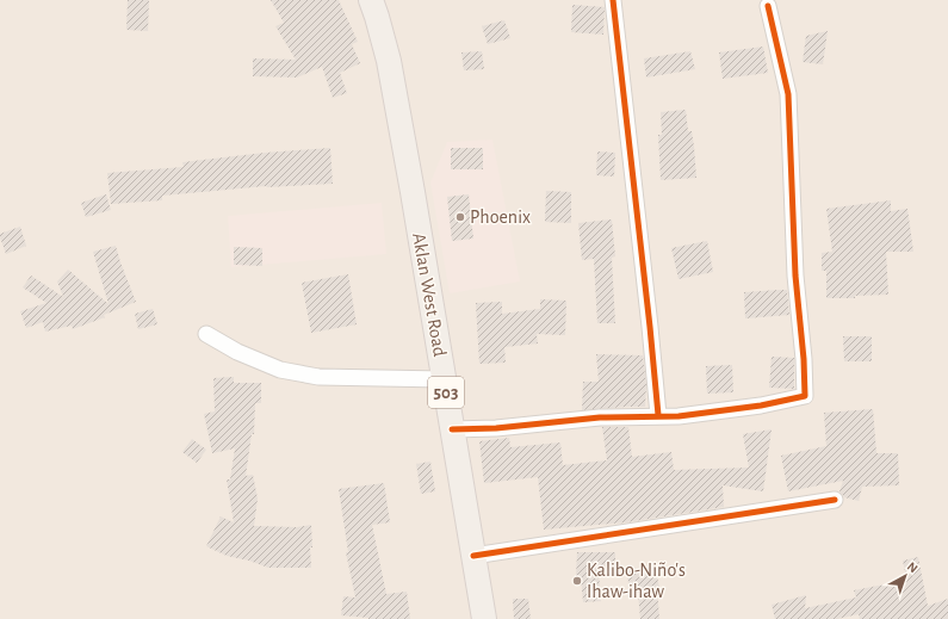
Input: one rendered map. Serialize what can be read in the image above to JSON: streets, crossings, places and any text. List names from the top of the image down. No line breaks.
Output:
{"streets":{"main road":["Aklan West Road","503"]},"places":["Phoenix","Kalibo-Niño's Ihaw-ihaw"],"north":"top right"}
